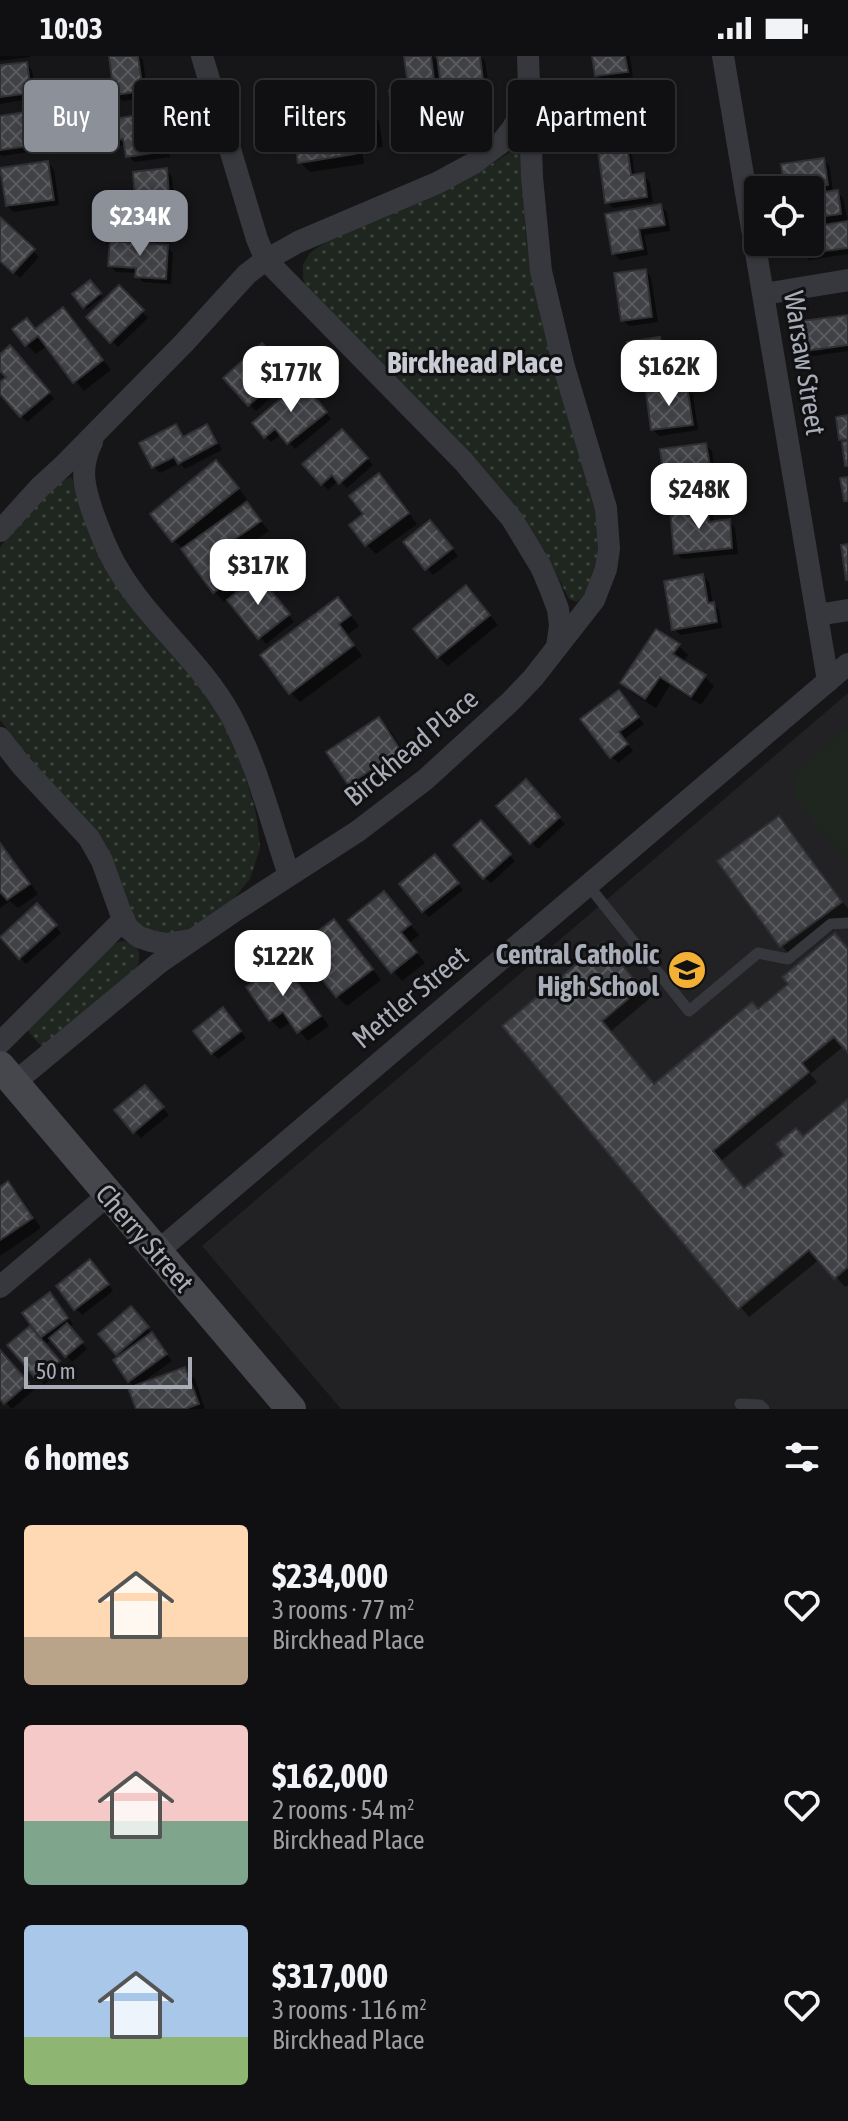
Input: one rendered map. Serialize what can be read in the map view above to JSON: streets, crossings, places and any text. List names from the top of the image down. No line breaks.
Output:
{"streets":{"main road":["Cherry Street"],"street":["Warsaw Street","Birckhead Place","Mettler Street"]},"crossings":[["Warsaw Street","Mettler Street"],["Birckhead Place","Cherry Street"],["Mettler Street","Cherry Street"]],"districts":["Birckhead Place"],"places":{"school or university":["Central Catholic High School"]},"scale_bar":"50 m","page":{"status":"10:03","chip":["Buy","Rent","Filters","New","Apartment"],"price":["$234K","$162K","$177K","$248K","$317K","$122K"],"scale":"50 m","heading":"6 homes","list":[{"name":"$234,000","note":"3 rooms · 77 m² · Birckhead Place"},{"name":"$162,000","note":"2 rooms · 54 m² · Birckhead Place"},{"name":"$317,000","note":"3 rooms · 116 m² · Birckhead Place"}]}}
